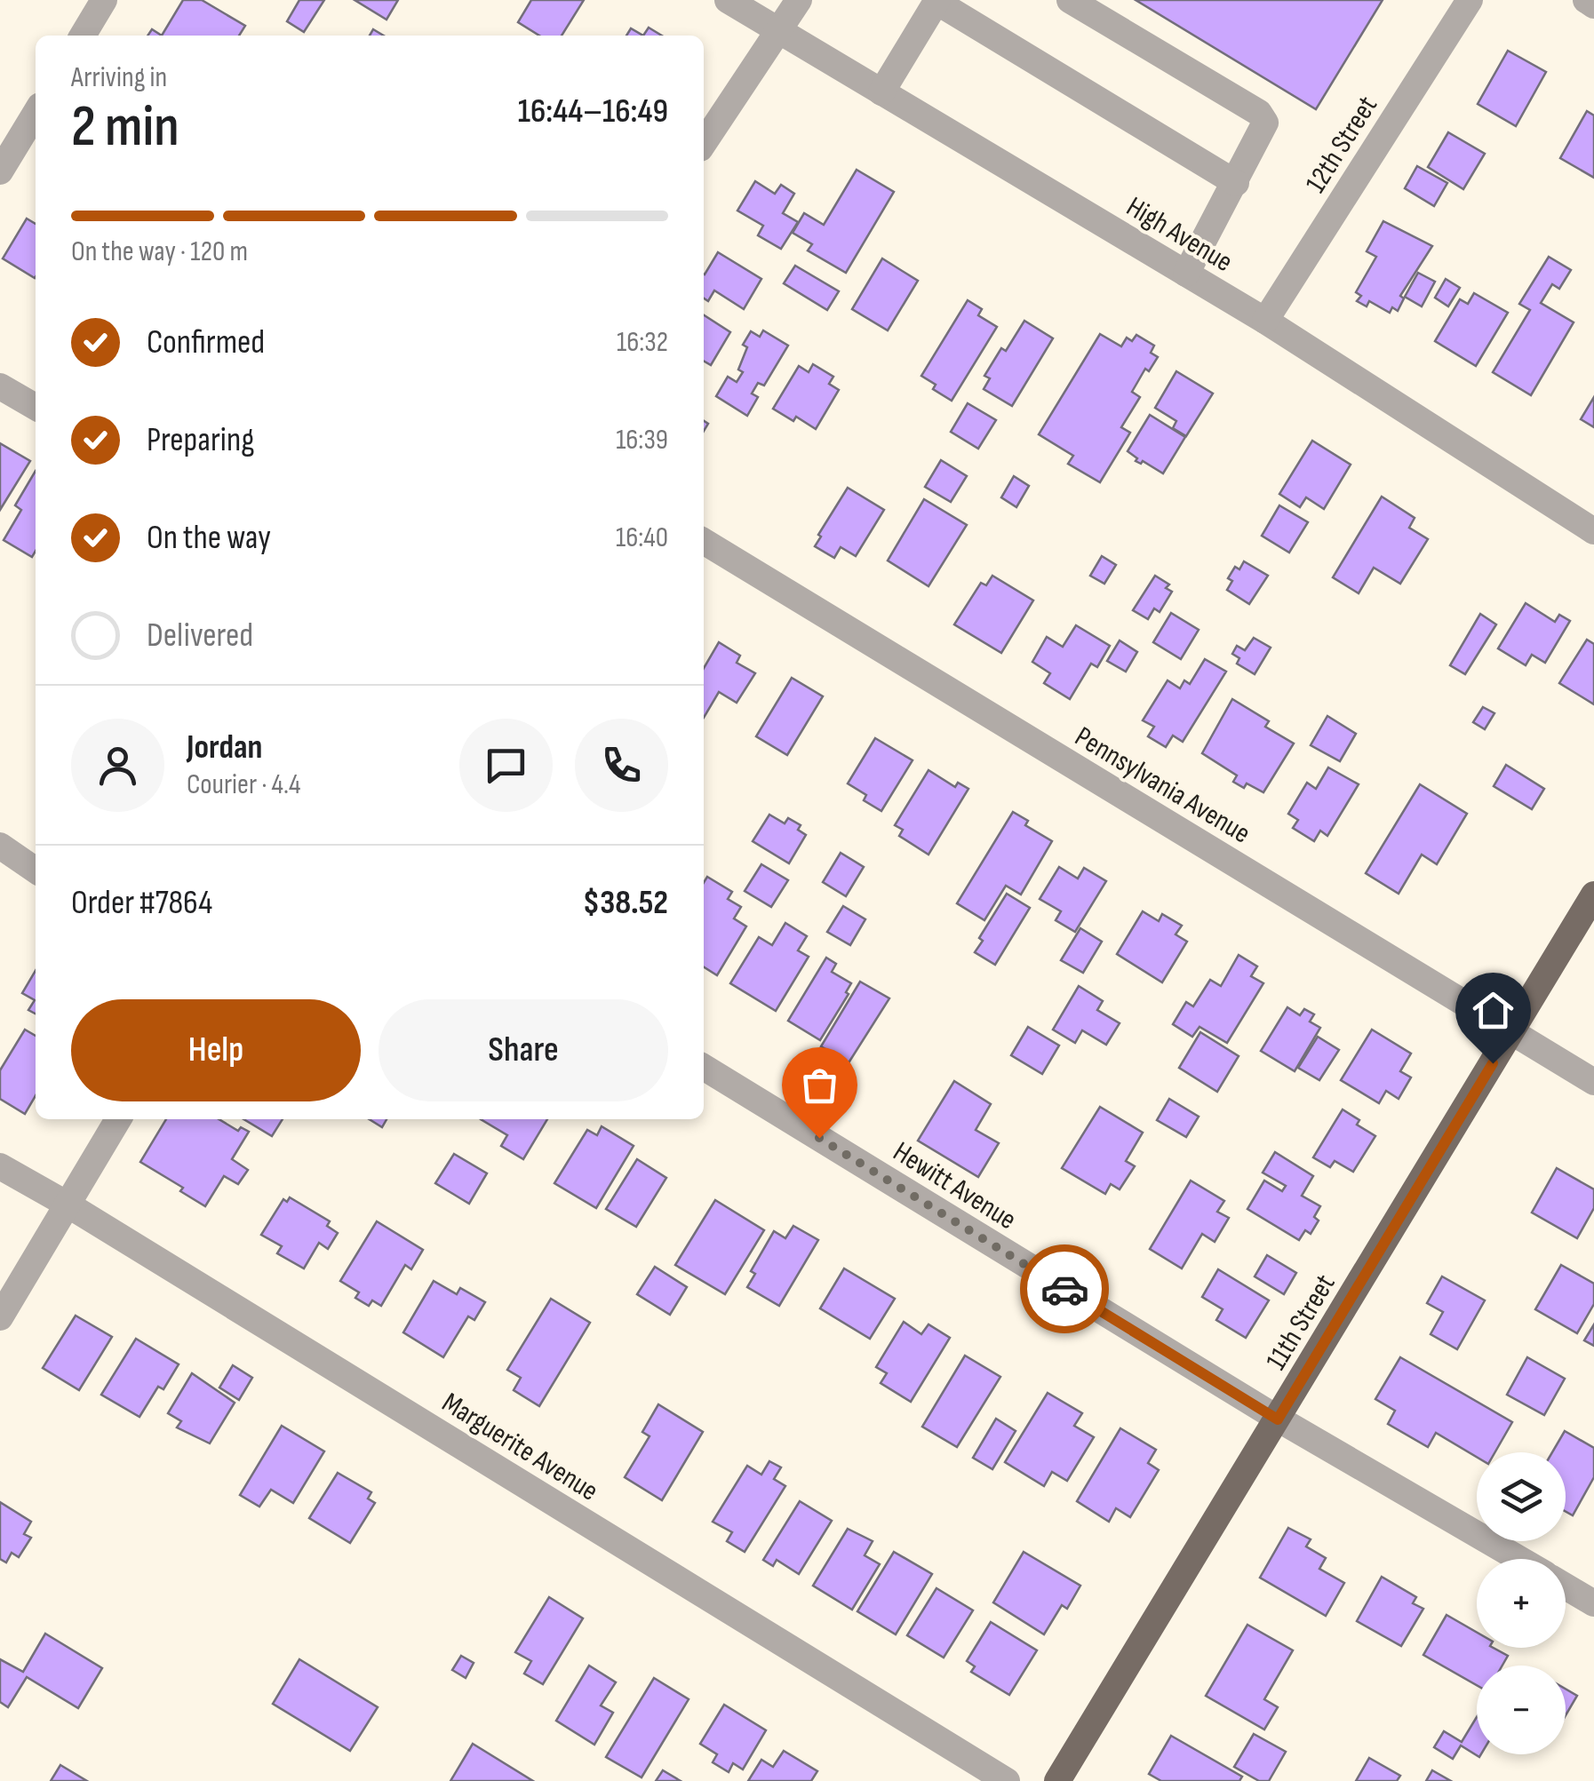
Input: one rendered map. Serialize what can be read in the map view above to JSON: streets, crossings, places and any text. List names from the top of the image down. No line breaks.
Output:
{"streets":{"main road":["11th Street"],"street":["12th Street","High Avenue","Pennsylvania Avenue","Hewitt Avenue","Marguerite Avenue"]},"crossings":[["12th Street","High Avenue"],["Pennsylvania Avenue","11th Street"],["Hewitt Avenue","11th Street"]],"page":{"heading":["2 min","Arriving in","16:44–16:49"],"panel":["Jordan","Courier · 4.4","Order #7864","$38.52"],"bar":"On the way · 120 m","list":[["Confirmed","16:32"],["Preparing","16:39"],["On the way","16:40"],"Delivered"],"buttons":["Help","Share"],"map_buttons":["+","−"]}}
